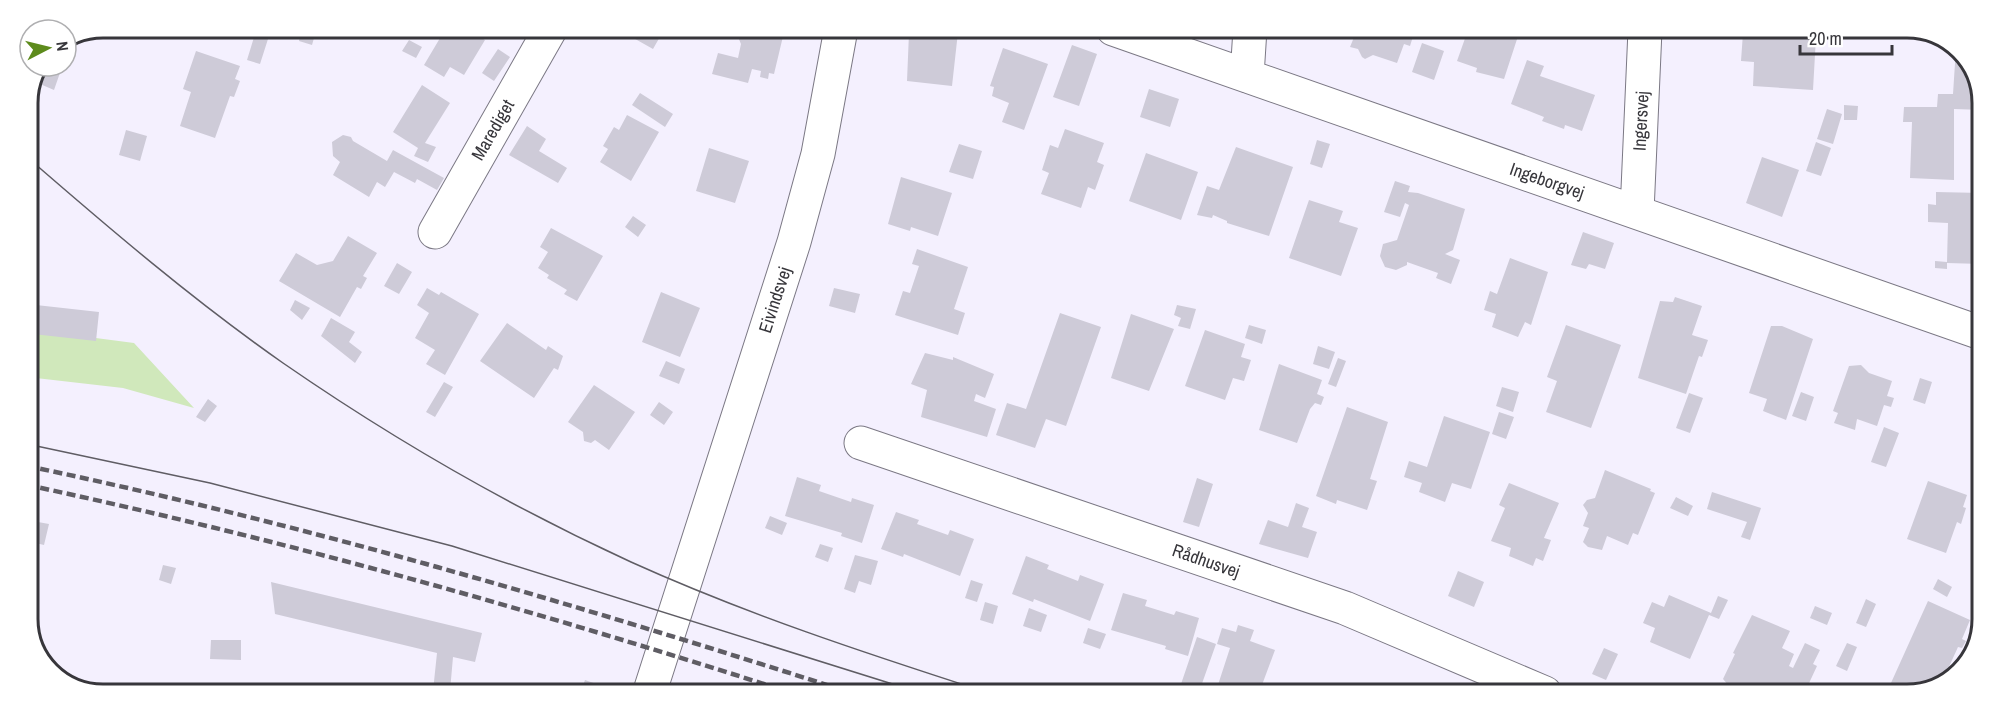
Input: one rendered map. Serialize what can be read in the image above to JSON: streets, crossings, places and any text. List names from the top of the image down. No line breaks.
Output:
{"streets":{"street":["Ingersvej","Marediget","Ingeborgvej","Eivindsvej","Rådhusvej"]},"crossings":[["Ingersvej","Ingeborgvej"]],"scale_bar":"20 m","north":"right"}
